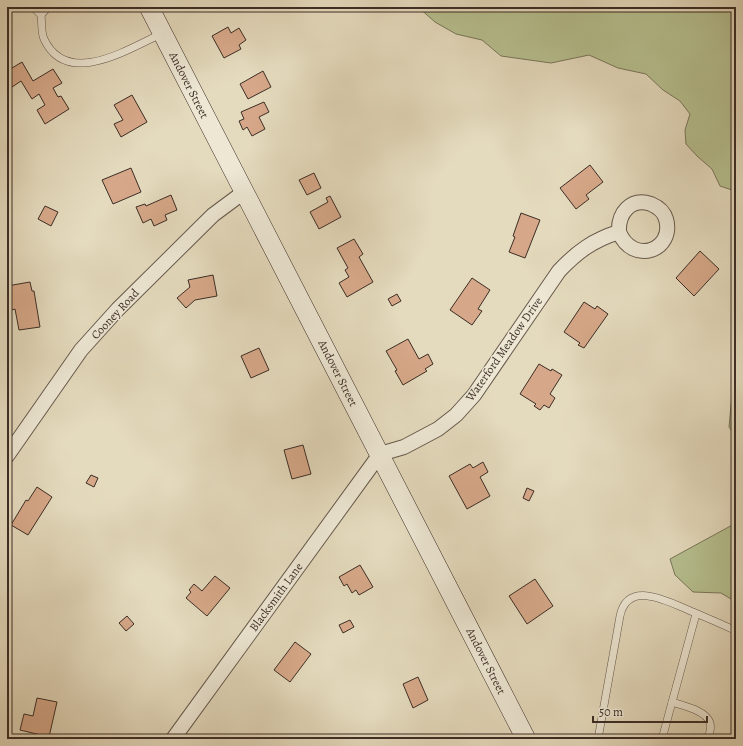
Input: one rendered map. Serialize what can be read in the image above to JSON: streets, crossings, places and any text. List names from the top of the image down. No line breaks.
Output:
{"streets":{"main road":["Andover Street"],"street":["Cooney Road","Waterford Meadow Drive","Blacksmith Lane"]},"crossings":[["Andover Street","Cooney Road"],["Andover Street","Waterford Meadow Drive"],["Andover Street","Blacksmith Lane"],["Waterford Meadow Drive","Blacksmith Lane"]],"scale_bar":"50 m"}
